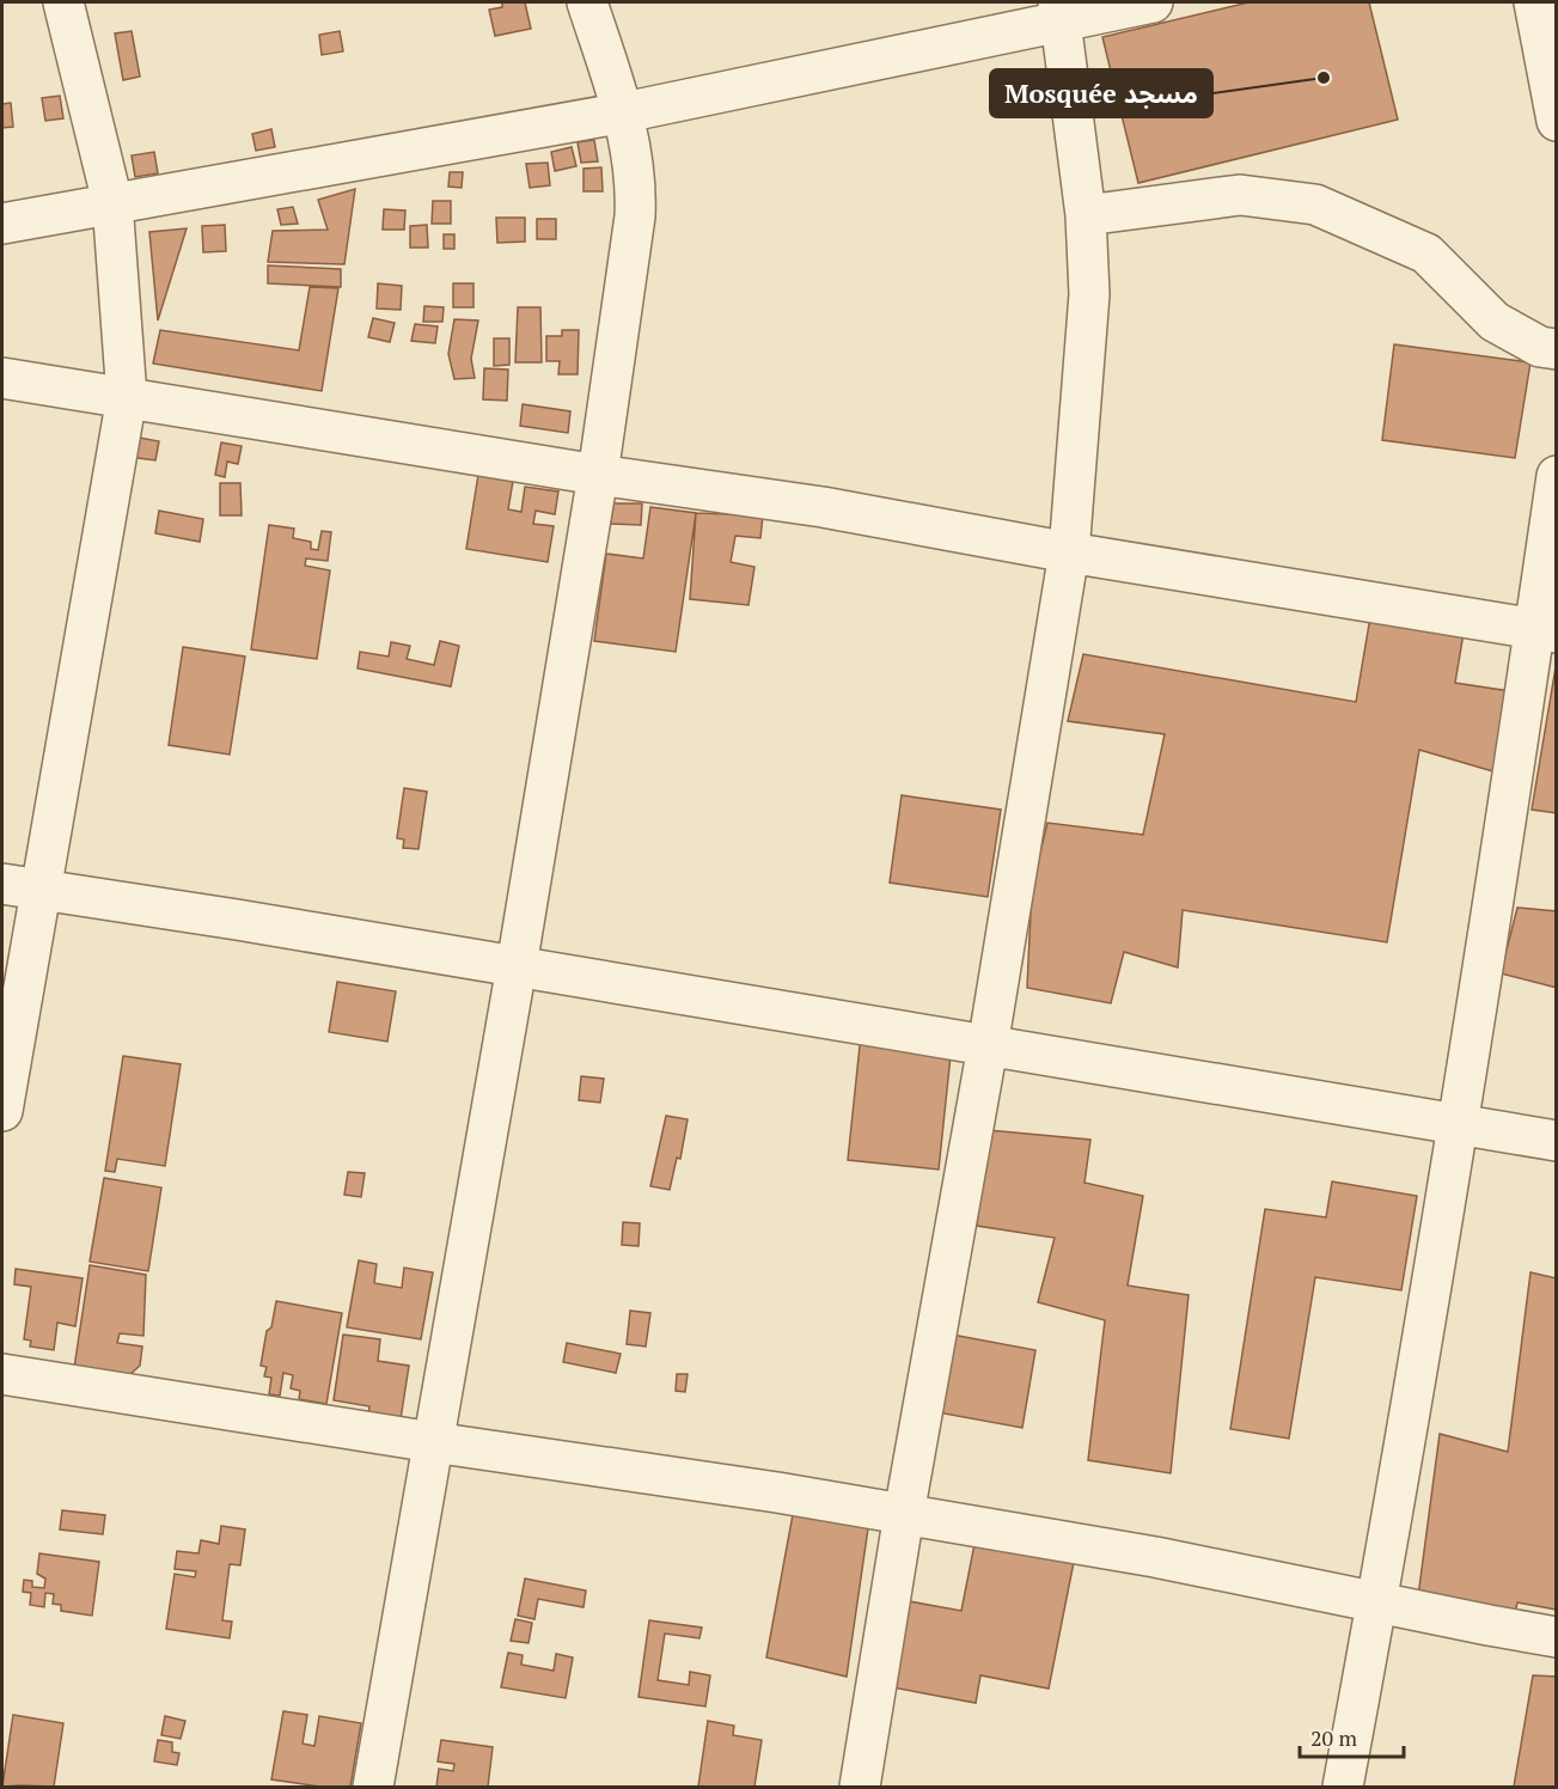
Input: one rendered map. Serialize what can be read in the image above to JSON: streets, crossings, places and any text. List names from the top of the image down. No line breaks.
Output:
{"places":["Mosquée مسجد"],"scale_bar":"20 m"}
